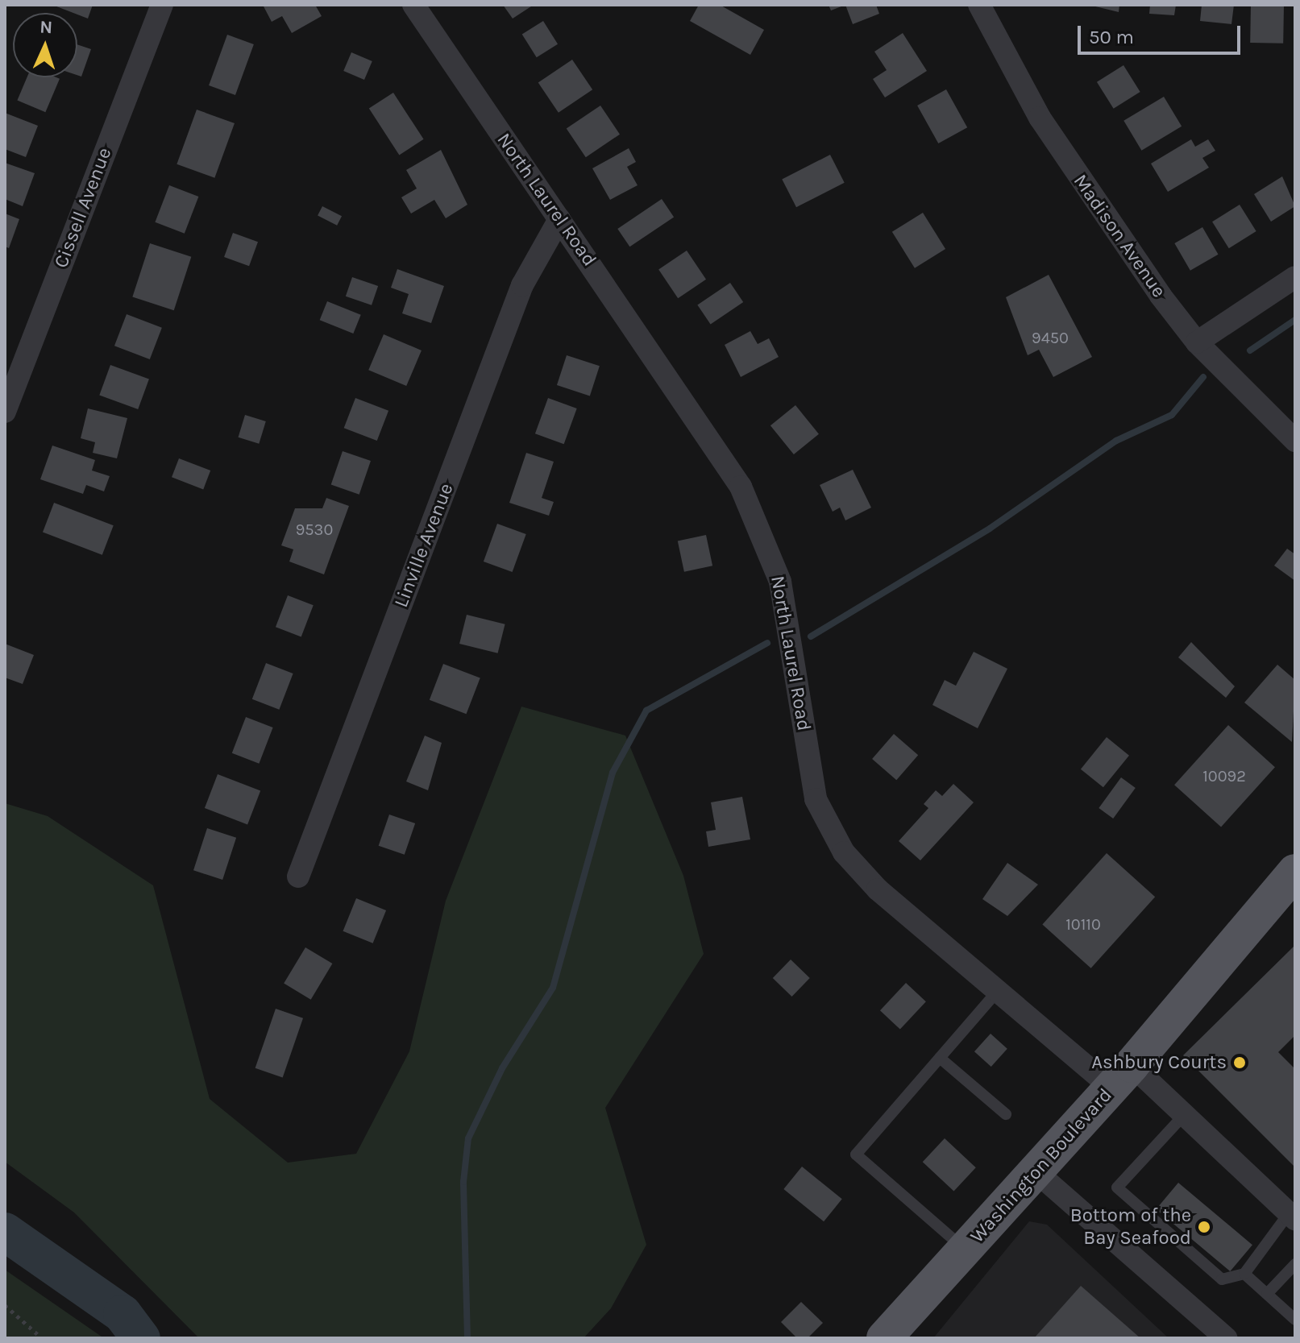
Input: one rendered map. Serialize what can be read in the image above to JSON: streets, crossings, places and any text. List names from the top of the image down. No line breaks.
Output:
{"streets":{"main road":["Washington Boulevard"],"street":["North Laurel Road","Cissell Avenue","Madison Avenue","Linville Avenue"]},"crossings":[["North Laurel Road","Linville Avenue"],["North Laurel Road","Washington Boulevard"]],"places":["Ashbury Courts","Bottom of the Bay Seafood"],"house_numbers":["9450","9530","10092","10110"],"scale_bar":"50 m","north":"top"}
